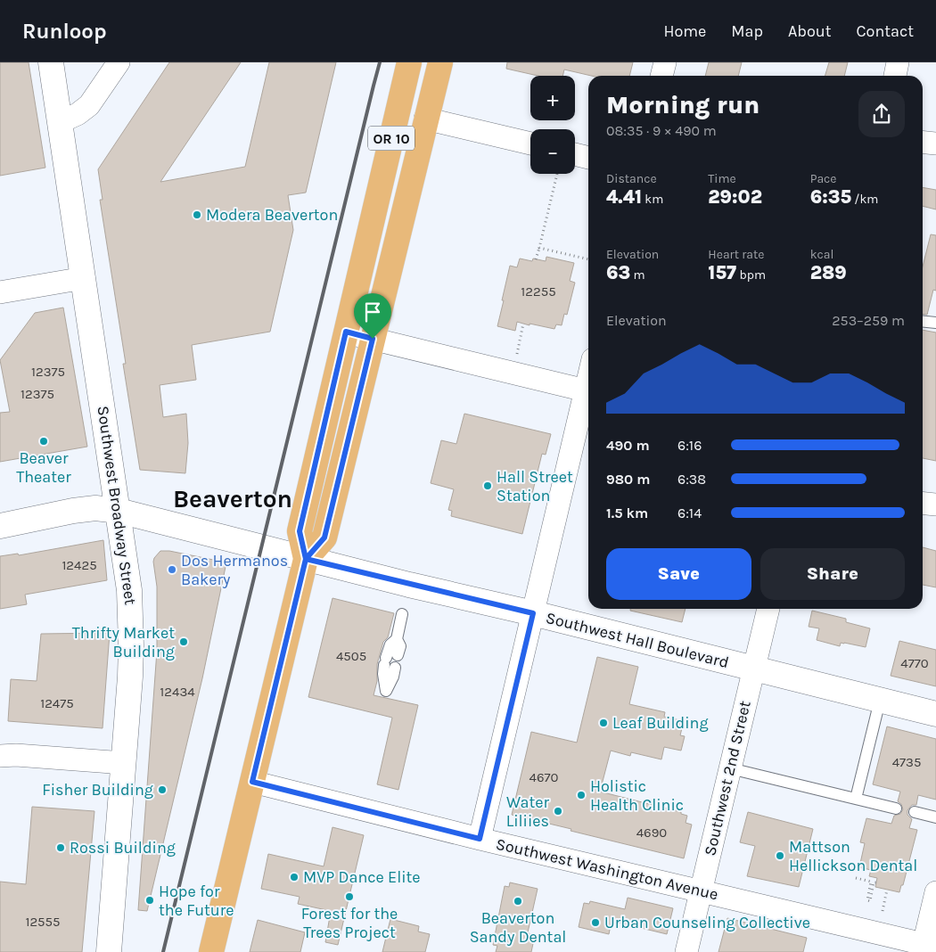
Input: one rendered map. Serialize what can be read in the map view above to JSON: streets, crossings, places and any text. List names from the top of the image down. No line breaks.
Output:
{"streets":{"main road":["OR 10","Southwest Broadway Street","Southwest Hall Boulevard"],"street":["Southwest 2nd Street","Southwest Washington Avenue"]},"crossings":[["OR 10","Southwest Hall Boulevard"],["OR 10","Southwest Washington Avenue"],["Southwest Broadway Street","Southwest Hall Boulevard"],["Southwest Hall Boulevard","Southwest 2nd Street"],["Southwest 2nd Street","Southwest Washington Avenue"]],"districts":["Beaverton"],"places":["Modera Beaverton","Beaver Theater","Hall Street Station","Dos Hermanos Bakery","Thrifty Market Building","Leaf Building","Fisher Building","Holistic Health Clinic","Water Liliies","Rossi Building","Mattson Hellickson Dental","MVP Dance Elite","Forest for the Trees Project","Hope for the Future","Beaverton Sandy Dental","Urban Counseling Collective"],"house_numbers":["12255","12375","12375","12425","4505","4770","12434","12475","4735","4670","4690","12555"],"page":{"header":"Runloop","nav":["Home","Map","About","Contact"],"map_buttons":["+","−"],"heading":["Morning run","08:35 · 9 × 490 m"],"stats":[["Distance","4.41 km"],["Time","29:02"],["Pace","6:35 /km"],["Elevation","63 m"],["Heart rate","157 bpm"],["kcal","289"]],"chart":["Elevation","253–259 m"],"list":[{"name":"490 m","note":"6:16"},{"name":"980 m","note":"6:38"},{"name":"1.5 km","note":"6:14"}],"buttons":["Save","Share"]}}
